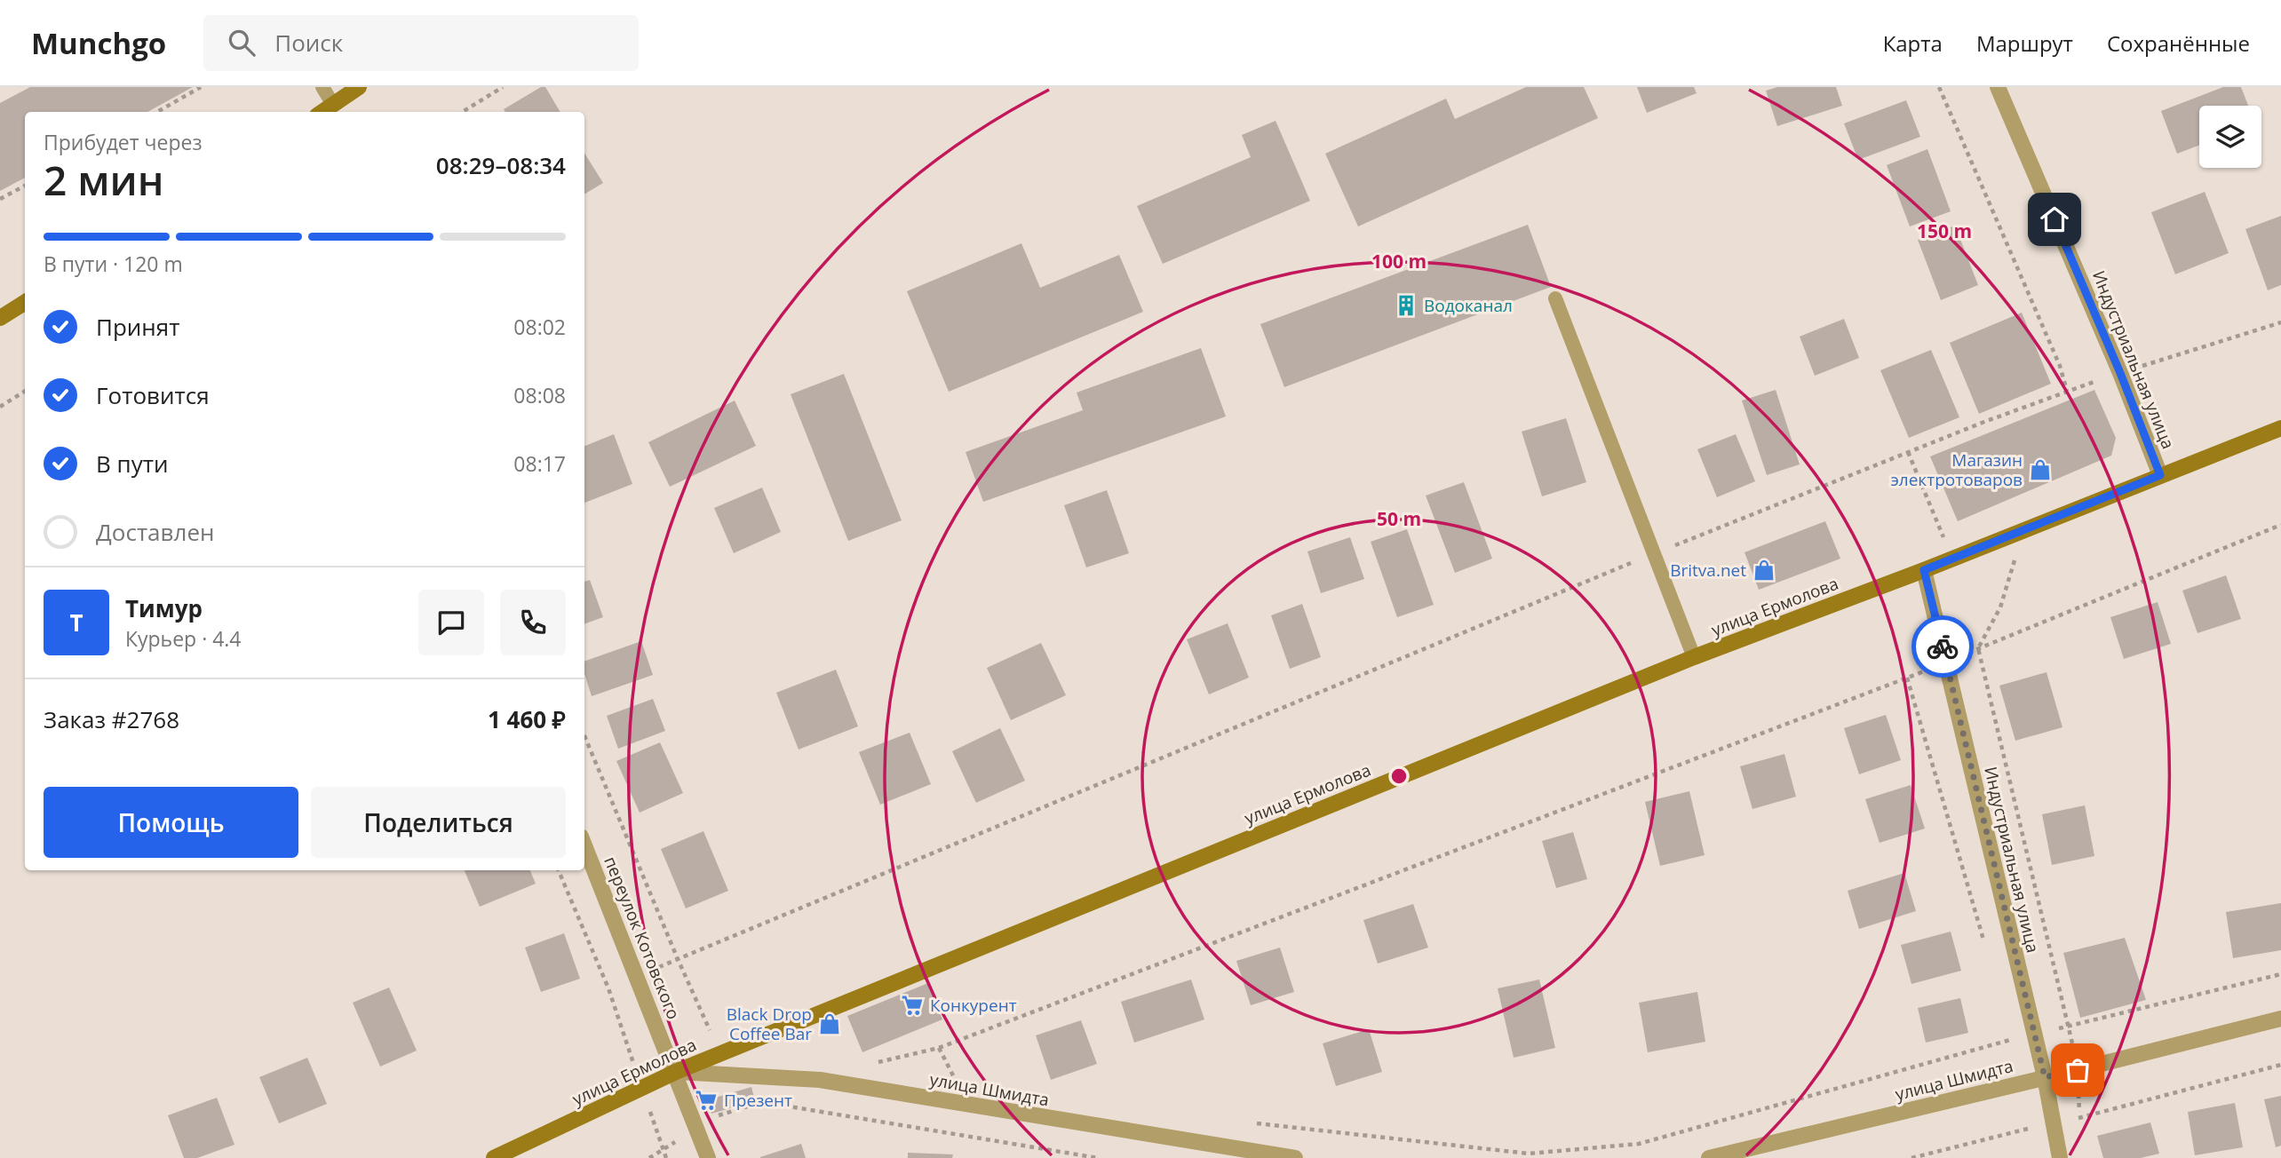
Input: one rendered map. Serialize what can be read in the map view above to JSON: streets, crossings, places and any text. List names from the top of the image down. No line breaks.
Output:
{"streets":{"street":["Индустриальная улица","улица Ермолова","переулок Котовского","улица Шмидта"]},"crossings":[["Индустриальная улица","улица Ермолова"],["Индустриальная улица","улица Шмидта"],["улица Ермолова","переулок Котовского"],["улица Ермолова","улица Шмидта"],["переулок Котовского","улица Шмидта"]],"places":{"building":["Водоканал"],"shop":["Магазин электротоваров","Britva.net","Black Drop Coffee Bar"],"supermarket":["Конкурент","Презент"]},"page":{"header":"Munchgo","search":"Поиск","nav":["Карта","Маршрут","Сохранённые"],"heading":["2 мин","Прибудет через","08:29–08:34"],"panel":["Тимур","Курьер · 4.4","Заказ #2768","1 460 ₽"],"bar":"В пути · 120 m","list":[["Принят","08:02"],["Готовится","08:08"],["В пути","08:17"],"Доставлен"],"round":"Т","buttons":["Помощь","Поделиться"]},"rings":["150 m","100 m","50 m"]}
